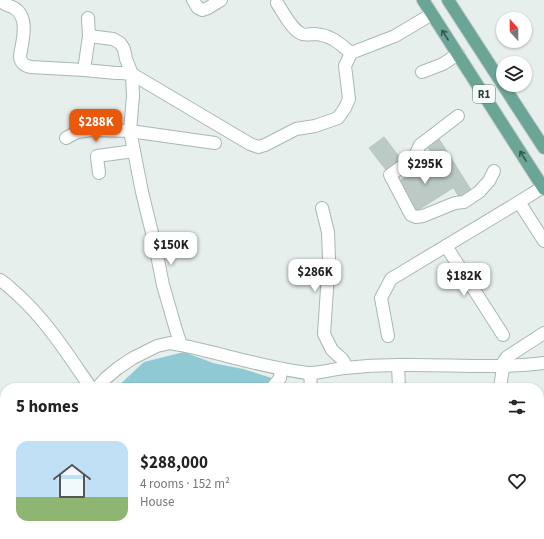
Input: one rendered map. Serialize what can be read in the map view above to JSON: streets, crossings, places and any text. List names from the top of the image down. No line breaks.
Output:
{"streets":{"main road":["R1"]},"north":"top","page":{"price":["$288K","$295K","$150K","$286K","$182K"],"heading":"5 homes","list":[{"name":"$288,000","note":"4 rooms · 152 m² · House"}]}}
